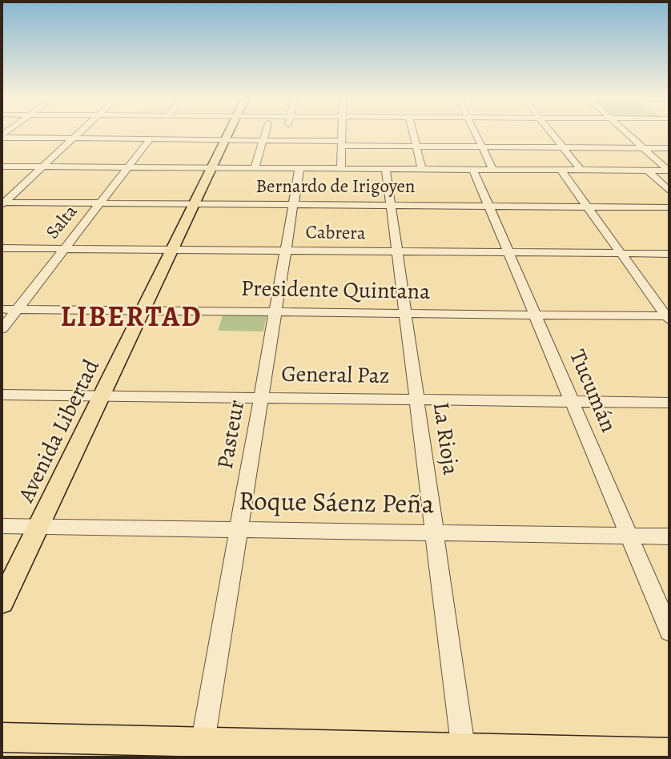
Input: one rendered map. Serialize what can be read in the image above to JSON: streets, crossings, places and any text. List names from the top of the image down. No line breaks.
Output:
{"streets":{"main road":["Avenida Libertad"],"street":["Bernardo de Irigoyen","Salta","Cabrera","Presidente Quintana","General Paz","Tucumán","Pasteur","La Rioja","Roque Sáenz Peña"]},"crossings":[["Bernardo de Irigoyen","Salta"],["Bernardo de Irigoyen","Tucumán"],["Bernardo de Irigoyen","Avenida Libertad"],["Bernardo de Irigoyen","Pasteur"],["Bernardo de Irigoyen","La Rioja"],["Salta","Cabrera"],["Salta","Presidente Quintana"],["Cabrera","Tucumán"],["Cabrera","Avenida Libertad"],["Cabrera","Pasteur"],["Cabrera","La Rioja"],["Presidente Quintana","Tucumán"],["Presidente Quintana","Avenida Libertad"],["Presidente Quintana","Pasteur"],["Presidente Quintana","La Rioja"],["General Paz","Tucumán"],["General Paz","Avenida Libertad"],["General Paz","Pasteur"],["General Paz","La Rioja"],["Tucumán","Roque Sáenz Peña"],["Avenida Libertad","Roque Sáenz Peña"],["Pasteur","Roque Sáenz Peña"],["La Rioja","Roque Sáenz Peña"]],"districts":["LIBERTAD"]}
